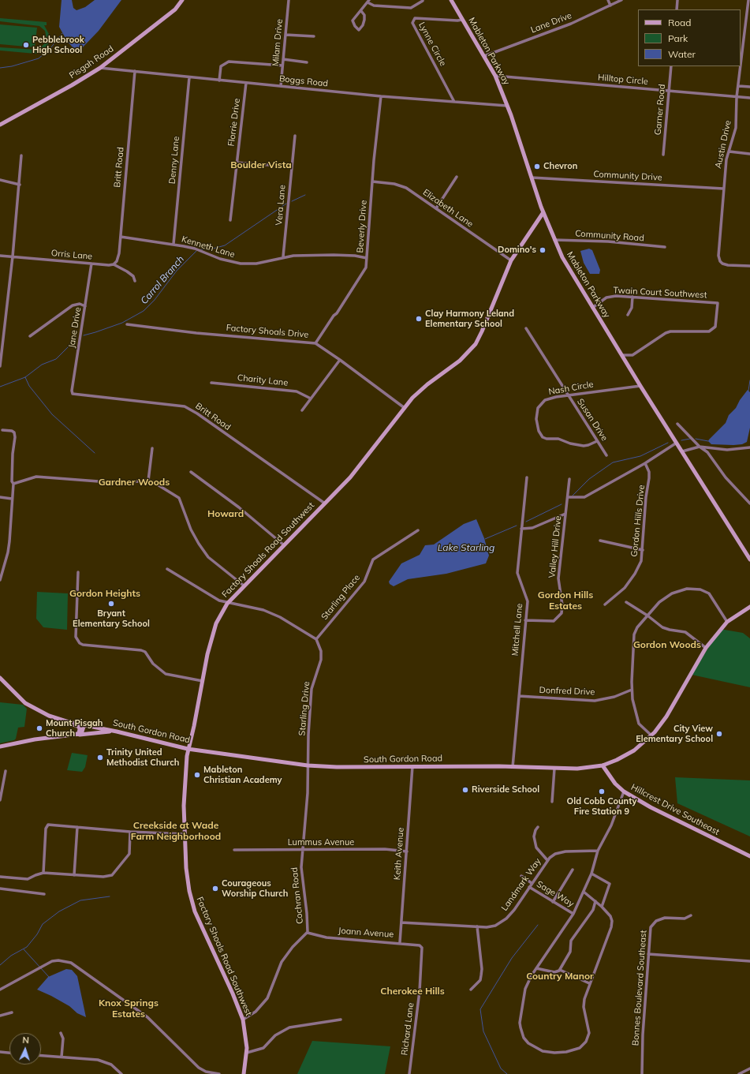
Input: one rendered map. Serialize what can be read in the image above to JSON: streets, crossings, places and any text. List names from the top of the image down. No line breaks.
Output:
{"streets":{"street":["Lane Drive","Milam Drive","Lynne Circle","Mableton Parkway","Pisgah Road","Hilltop Circle","Boggs Road","Garner Road","Florrie Drive","Austin Drive","Denny Lane","Britt Road","Community Drive","Vera Lane","Elizabeth Lane","Beverly Drive","Community Road","Kenneth Lane","Orris Lane","Twain Court Southwest","Jane Drive","Factory Shoals Drive","Charity Lane","Nash Circle","Susan Drive","Gordon Hills Drive","Valley Hill Drive","Factory Shoals Road Southwest","Starling Place","Mitchell Lane","Donfred Drive","Starling Drive","South Gordon Road","Hillcrest Drive Southeast","Lummus Avenue","Keith Avenue","Landmark Way","Sage Way","Cochran Road","Joann Avenue","Bonnes Boulevard Southeast","Richard Lane"]},"crossings":[["Lane Drive","Mableton Parkway"],["Milam Drive","Boggs Road"],["Lynne Circle","Mableton Parkway"],["Lynne Circle","Boggs Road"],["Mableton Parkway","Hilltop Circle"],["Mableton Parkway","Boggs Road"],["Mableton Parkway","Community Drive"],["Mableton Parkway","Community Road"],["Mableton Parkway","Twain Court Southwest"],["Mableton Parkway","Nash Circle"],["Mableton Parkway","Factory Shoals Road Southwest"],["Pisgah Road","Boggs Road"],["Hilltop Circle","Garner Road"],["Hilltop Circle","Austin Drive"],["Boggs Road","Florrie Drive"],["Boggs Road","Denny Lane"],["Boggs Road","Britt Road"],["Boggs Road","Beverly Drive"],["Austin Drive","Community Drive"],["Denny Lane","Kenneth Lane"],["Britt Road","Kenneth Lane"],["Britt Road","Orris Lane"],["Britt Road","Jane Drive"],["Britt Road","Factory Shoals Road Southwest"],["Vera Lane","Kenneth Lane"],["Elizabeth Lane","Beverly Drive"],["Elizabeth Lane","Factory Shoals Road Southwest"],["Beverly Drive","Kenneth Lane"],["Beverly Drive","Factory Shoals Drive"],["Orris Lane","Jane Drive"],["Factory Shoals Drive","Factory Shoals Road Southwest"],["Nash Circle","Susan Drive"],["Valley Hill Drive","Mitchell Lane"],["Factory Shoals Road Southwest","South Gordon Road"],["Factory Shoals Road Southwest","Cochran Road"],["Starling Place","Starling Drive"],["Mitchell Lane","Donfred Drive"],["Mitchell Lane","South Gordon Road"],["Starling Drive","South Gordon Road"],["Starling Drive","Cochran Road"],["South Gordon Road","Hillcrest Drive Southeast"],["South Gordon Road","Keith Avenue"],["South Gordon Road","Cochran Road"],["Lummus Avenue","Keith Avenue"],["Lummus Avenue","Cochran Road"],["Keith Avenue","Landmark Way"],["Keith Avenue","Joann Avenue"],["Landmark Way","Sage Way"],["Cochran Road","Joann Avenue"],["Joann Avenue","Richard Lane"]],"districts":["Boulder Vista","Gardner Woods","Howard","Gordon Heights","Gordon Hills Estates","Gordon Woods","Creekside at Wade Farm Neighborhood","Country Manor","Cherokee Hills","Knox Springs Estates"],"water":["Carrol Branch","Lake Starling"],"places":["Pebblebrook High School","Chevron","Domino's","Clay Harmony Leland Elementary School","Bryant Elementary School","Mount Pisgah Church","City View Elementary School","Trinity United Methodist Church","Mableton Christian Academy","Riverside School","Old Cobb County Fire Station 9","Courageous Worship Church"],"legend":["Road","Park","Water"],"north":"top"}
